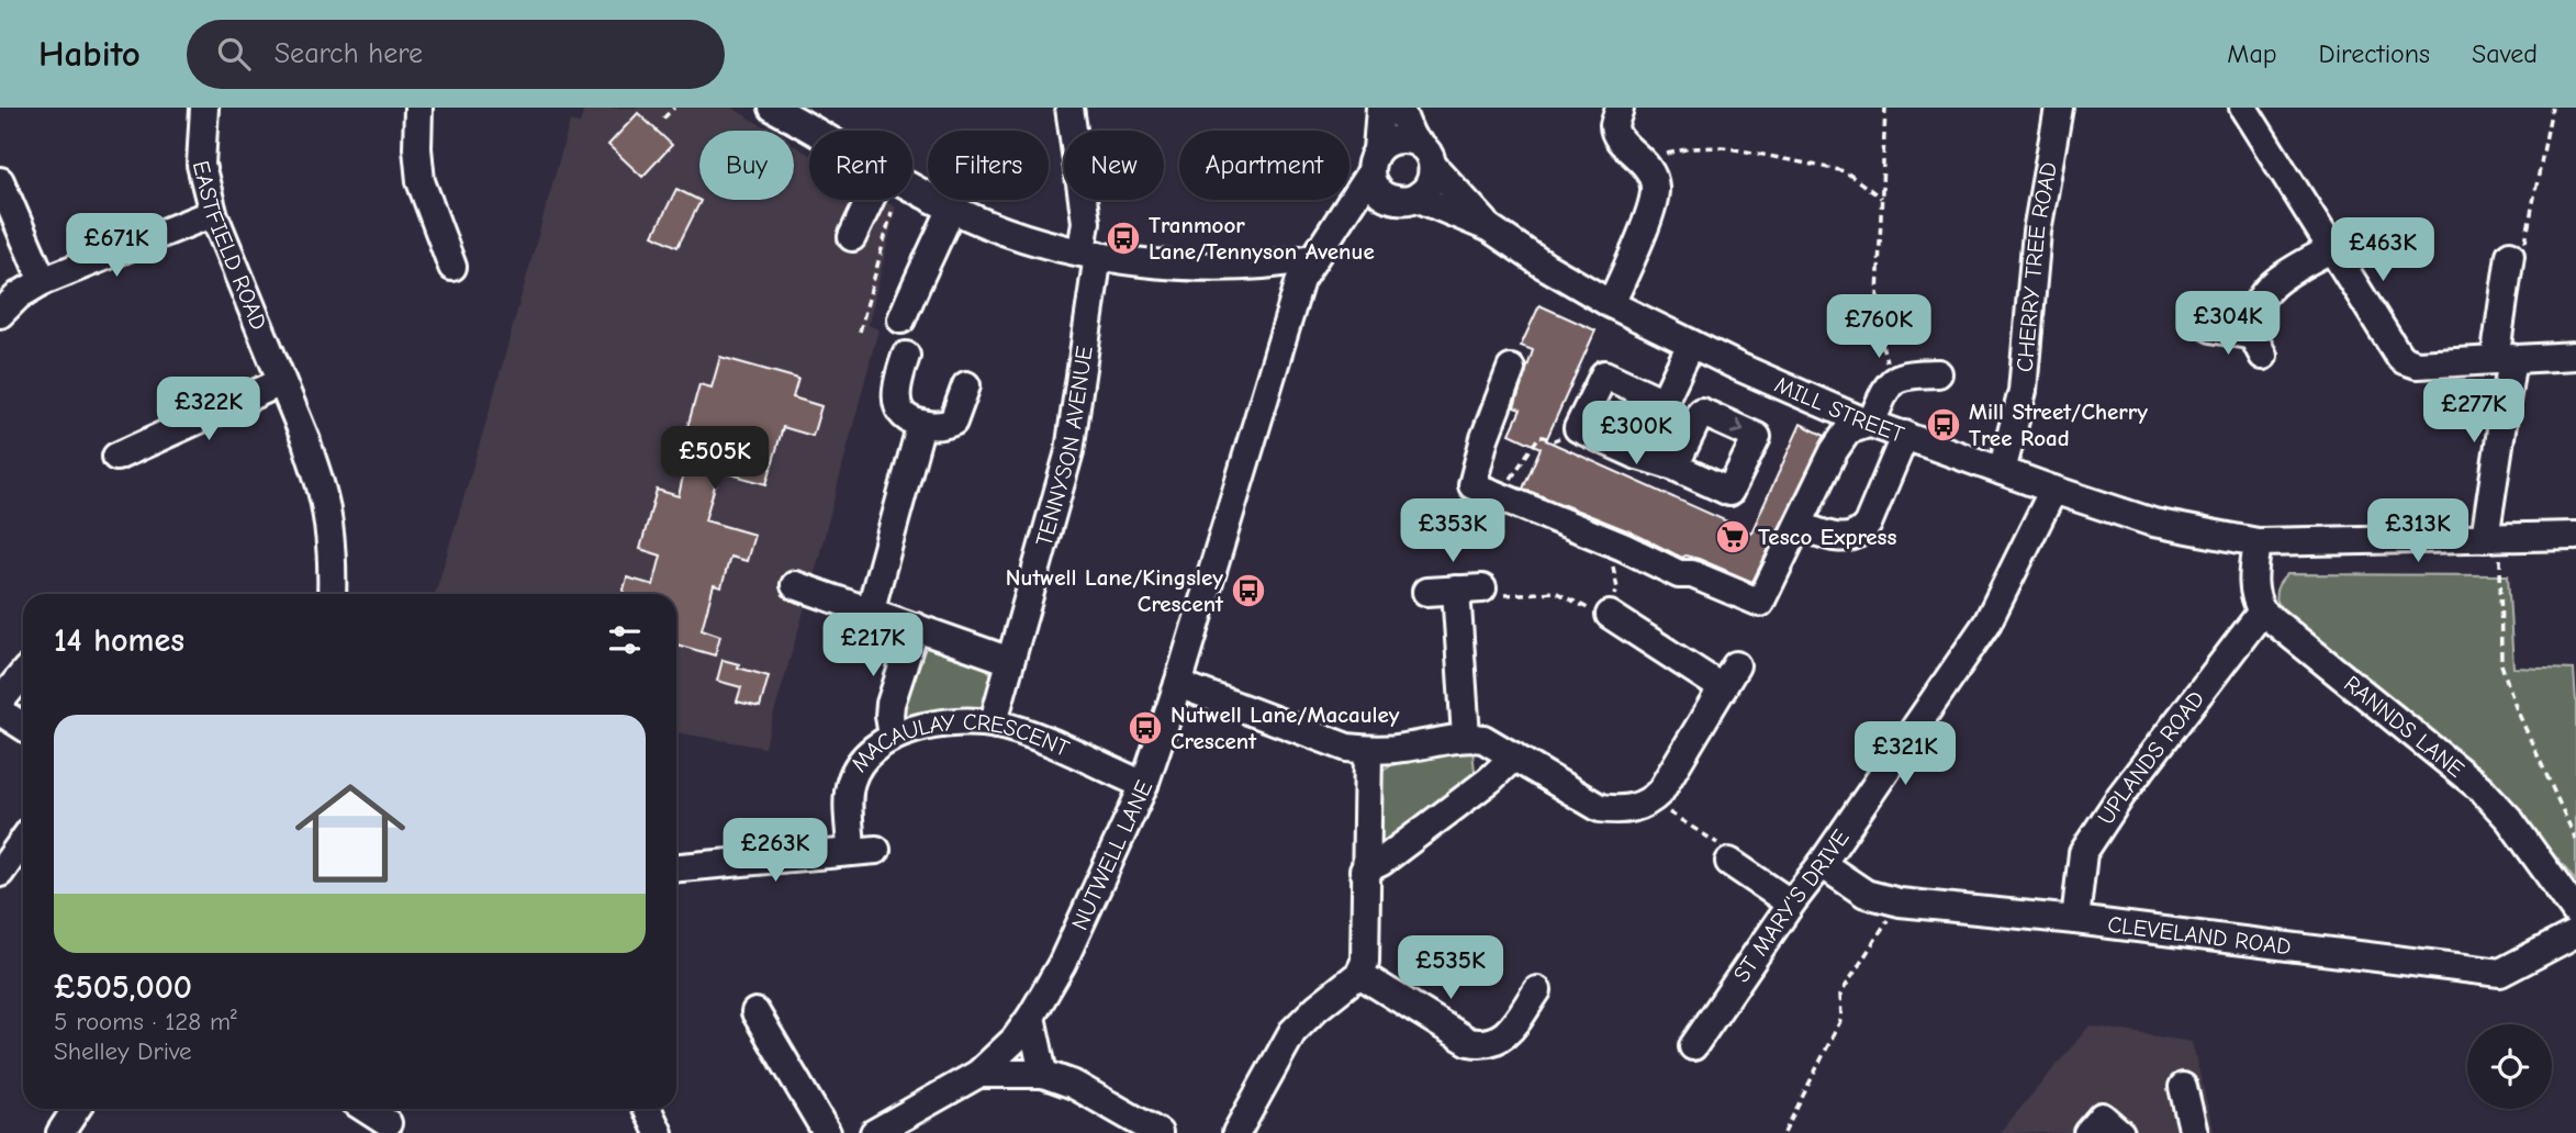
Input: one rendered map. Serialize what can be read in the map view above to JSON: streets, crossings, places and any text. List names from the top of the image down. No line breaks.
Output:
{"streets":{"street":["EASTFIELD ROAD","CHERRY TREE ROAD","MILL STREET","TENNYSON AVENUE","RANNDS LANE","UPLANDS ROAD","MACAULAY CRESCENT","NUTWELL LANE","ST MARY'S DRIVE","CLEVELAND ROAD"]},"crossings":[["CHERRY TREE ROAD","MILL STREET"],["MILL STREET","NUTWELL LANE"],["MILL STREET","ST MARY'S DRIVE"],["TENNYSON AVENUE","MACAULAY CRESCENT"],["RANNDS LANE","UPLANDS ROAD"],["UPLANDS ROAD","CLEVELAND ROAD"],["MACAULAY CRESCENT","NUTWELL LANE"],["ST MARY'S DRIVE","CLEVELAND ROAD"]],"places":{"bus stop":["Tranmoor Lane/Tennyson Avenue","Mill Street/Cherry Tree Road","Nutwell Lane/Kingsley Crescent","Nutwell Lane/Macauley Crescent"],"supermarket":["Tesco Express"]},"page":{"header":"Habito","search":"Search here","nav":["Map","Directions","Saved"],"chip":["Buy","Rent","Filters","New","Apartment"],"price":["£671K","£463K","£304K","£760K","£322K","£277K","£300K","£505K","£353K","£313K","£217K","£321K","£263K","£535K"],"heading":"14 homes","list":[{"name":"£505,000","note":"5 rooms · 128 m² · Shelley Drive"}]}}
